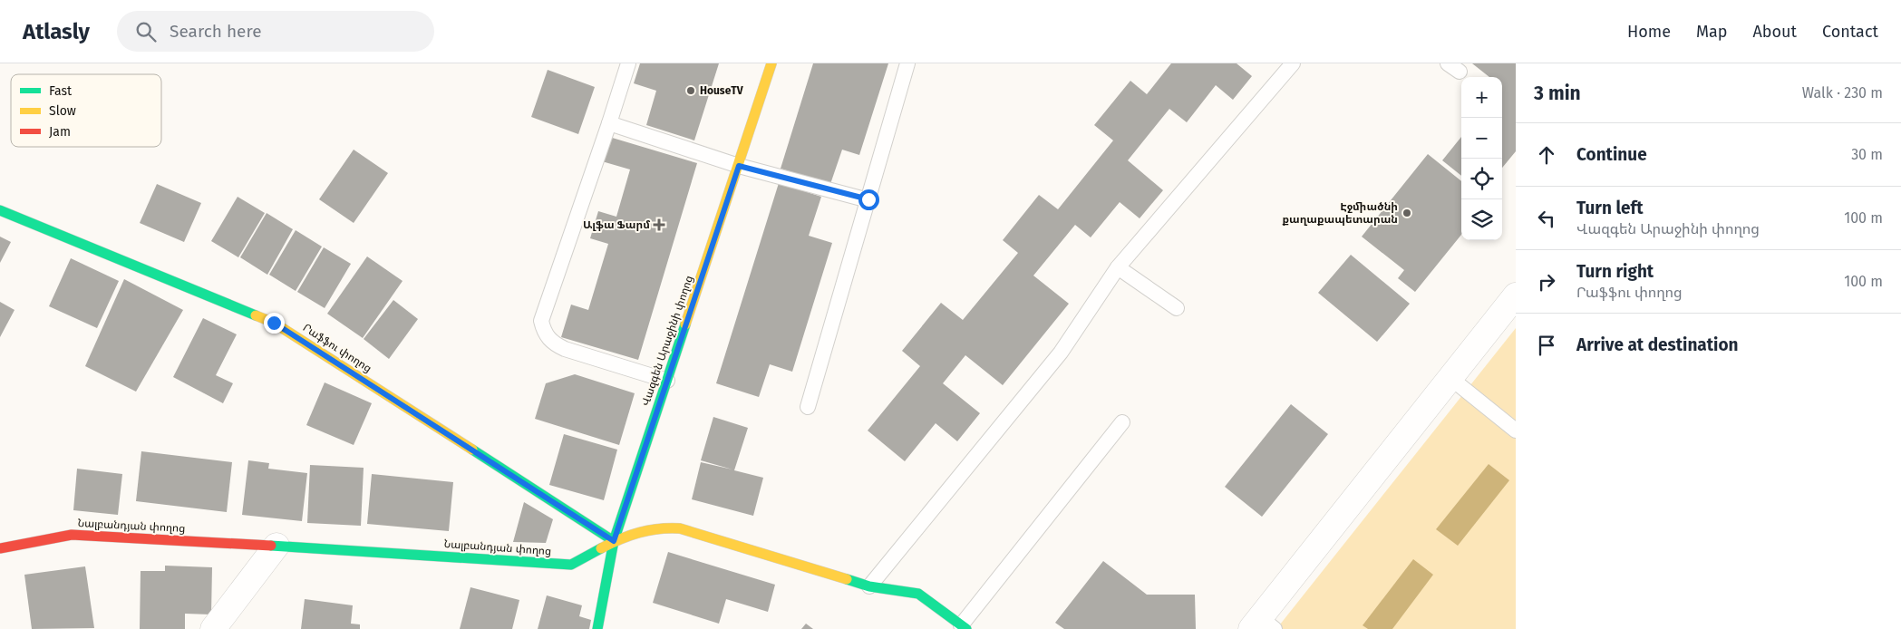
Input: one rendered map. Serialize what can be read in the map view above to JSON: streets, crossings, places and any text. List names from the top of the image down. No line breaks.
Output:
{"streets":{"street":["Վազգեն Արաջինի փողոց","Րաֆֆու փողոց","Նալբանդյան փողոց"]},"crossings":[["Վազգեն Արաջինի փողոց","Րաֆֆու փողոց"],["Վազգեն Արաջինի փողոց","Նալբանդյան փողոց"],["Րաֆֆու փողոց","Նալբանդյան փողոց"]],"places":{"other":["HouseTV","Էջմիածնի քաղաքապետարան"],"health":["Ալֆա Ֆարմ"]},"legend":["Fast","Slow","Jam"],"page":{"header":"Atlasly","search":"Search here","nav":["Home","Map","About","Contact"],"heading":["3 min","Walk · 230 m"],"map_buttons":["+","−"],"list":[["Continue","30 m"],["Turn left","Վազգեն Արաջինի փողոց","100 m"],["Turn right","Րաֆֆու փողոց","100 m"],"Arrive at destination"]}}
